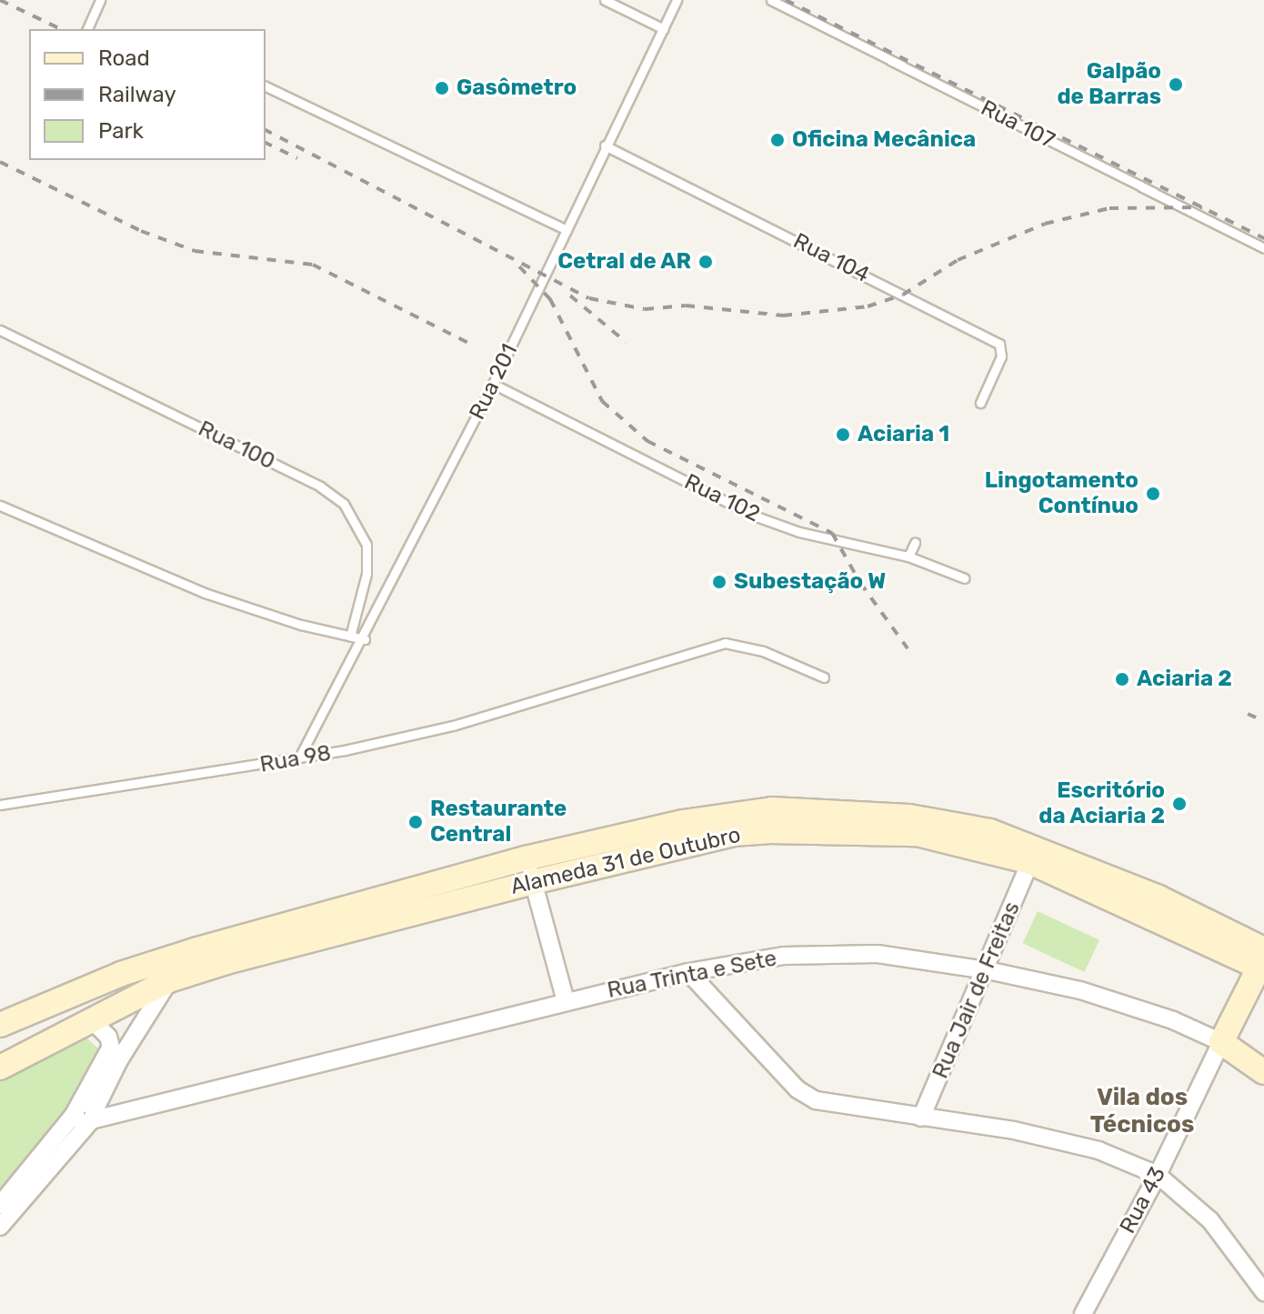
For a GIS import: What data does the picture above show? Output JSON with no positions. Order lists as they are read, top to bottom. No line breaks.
{"streets":{"main road":["Alameda 31 de Outubro","Rua Trinta e Sete","Rua 43"],"street":["Rua Jair de Freitas"],"lane":["Rua 107","Rua 104","Rua 201","Rua 100","Rua 102","Rua 98"]},"crossings":[["Rua 104","Rua 201"],["Rua 201","Rua 102"],["Rua 201","Rua 98"],["Alameda 31 de Outubro","Rua Jair de Freitas"],["Alameda 31 de Outubro","Rua 43"],["Rua Trinta e Sete","Rua Jair de Freitas"],["Rua Trinta e Sete","Rua 43"]],"districts":["Vila dos Técnicos"],"places":["Galpão de Barras","Gasômetro","Oficina Mecânica","Cetral de AR","Aciaria 1","Lingotamento Contínuo","Subestação W","Aciaria 2","Escritório da Aciaria 2","Restaurante Central"],"legend":["Road","Railway","Park"]}
